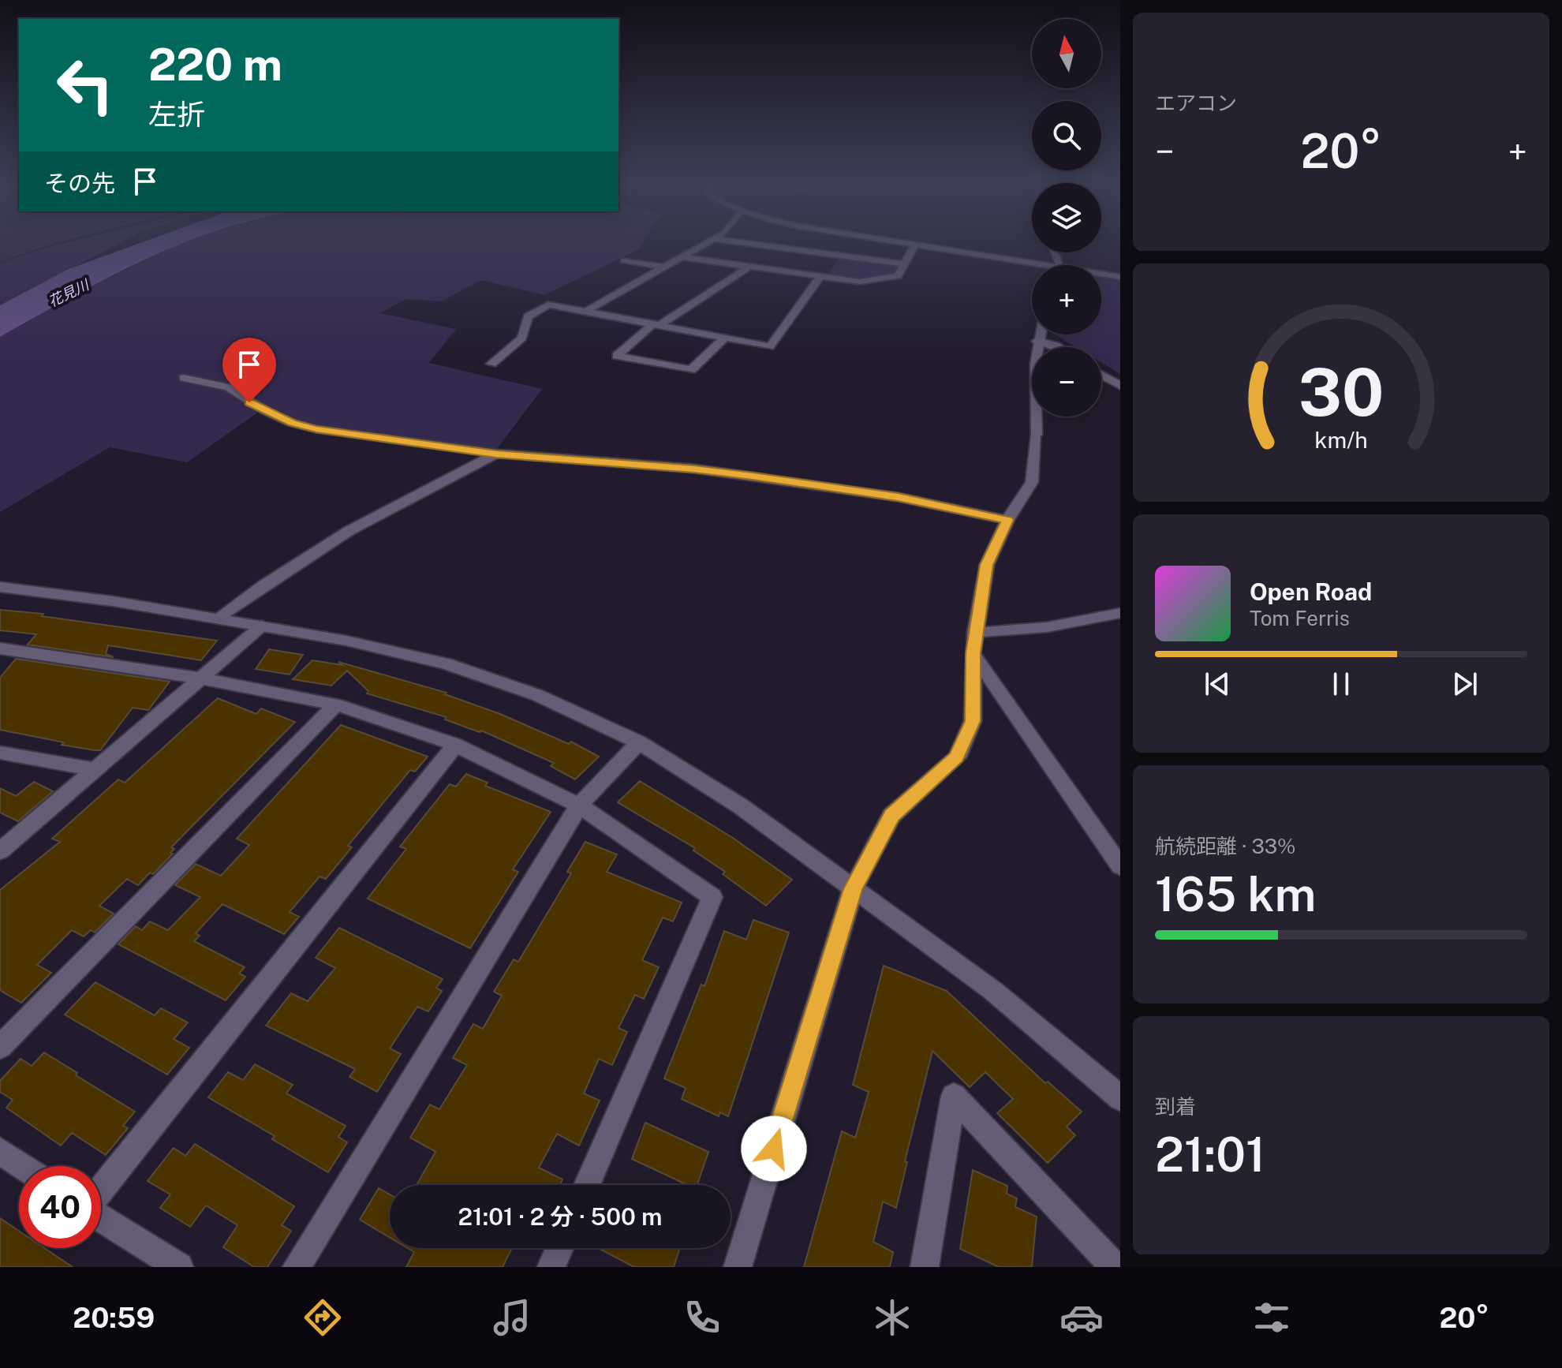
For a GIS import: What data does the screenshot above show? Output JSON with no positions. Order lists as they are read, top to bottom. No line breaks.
{"water":["花見川"],"north":"top","page":{"tile":["エアコン",["航続距離 · 33%","165 km"],["到着","21:01"]],"map_buttons":["+","−"],"turn":["220 m","左折"],"heat":["−","20°","+"],"then":"その先","song":["Open Road","Tom Ferris"],"limit":"40","trip":"21:01 · 2 分 · 500 m","tabs":["20:59","20°"],"gauge":["30","km/h"]}}
